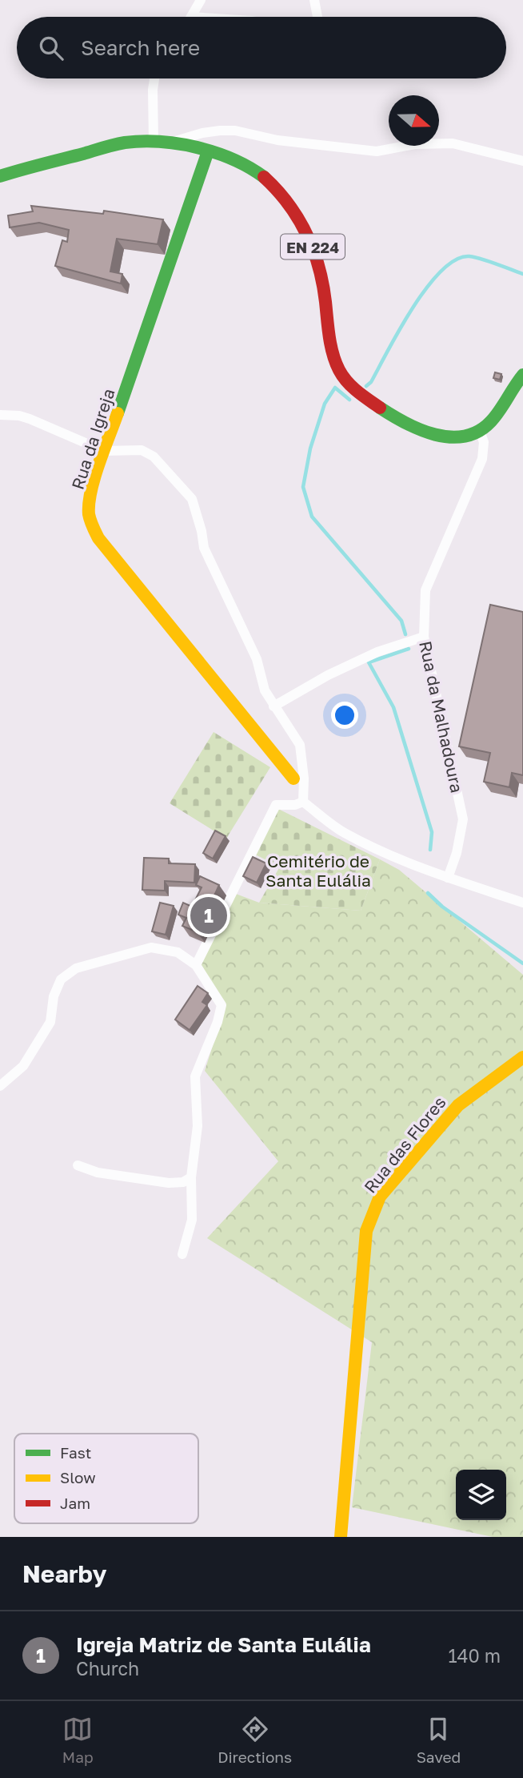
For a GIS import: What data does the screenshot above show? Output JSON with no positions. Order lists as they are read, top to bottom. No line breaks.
{"streets":{"street":["EN 224","Rua da Igreja","Rua da Malhadoura","Rua das Flores"]},"crossings":[["EN 224","Rua da Igreja"],["EN 224","Rua da Malhadoura"]],"parks":["Cemitério de Santa Eulália"],"legend":["Fast","Slow","Jam"],"north":"right","page":{"search":"Search here","pins":"1","heading":"Nearby","list":[{"mark":"1","name":"Igreja Matriz de Santa Eulália","note":"Church","value":"140 m"}],"nav":["Map","Directions","Saved"]}}
